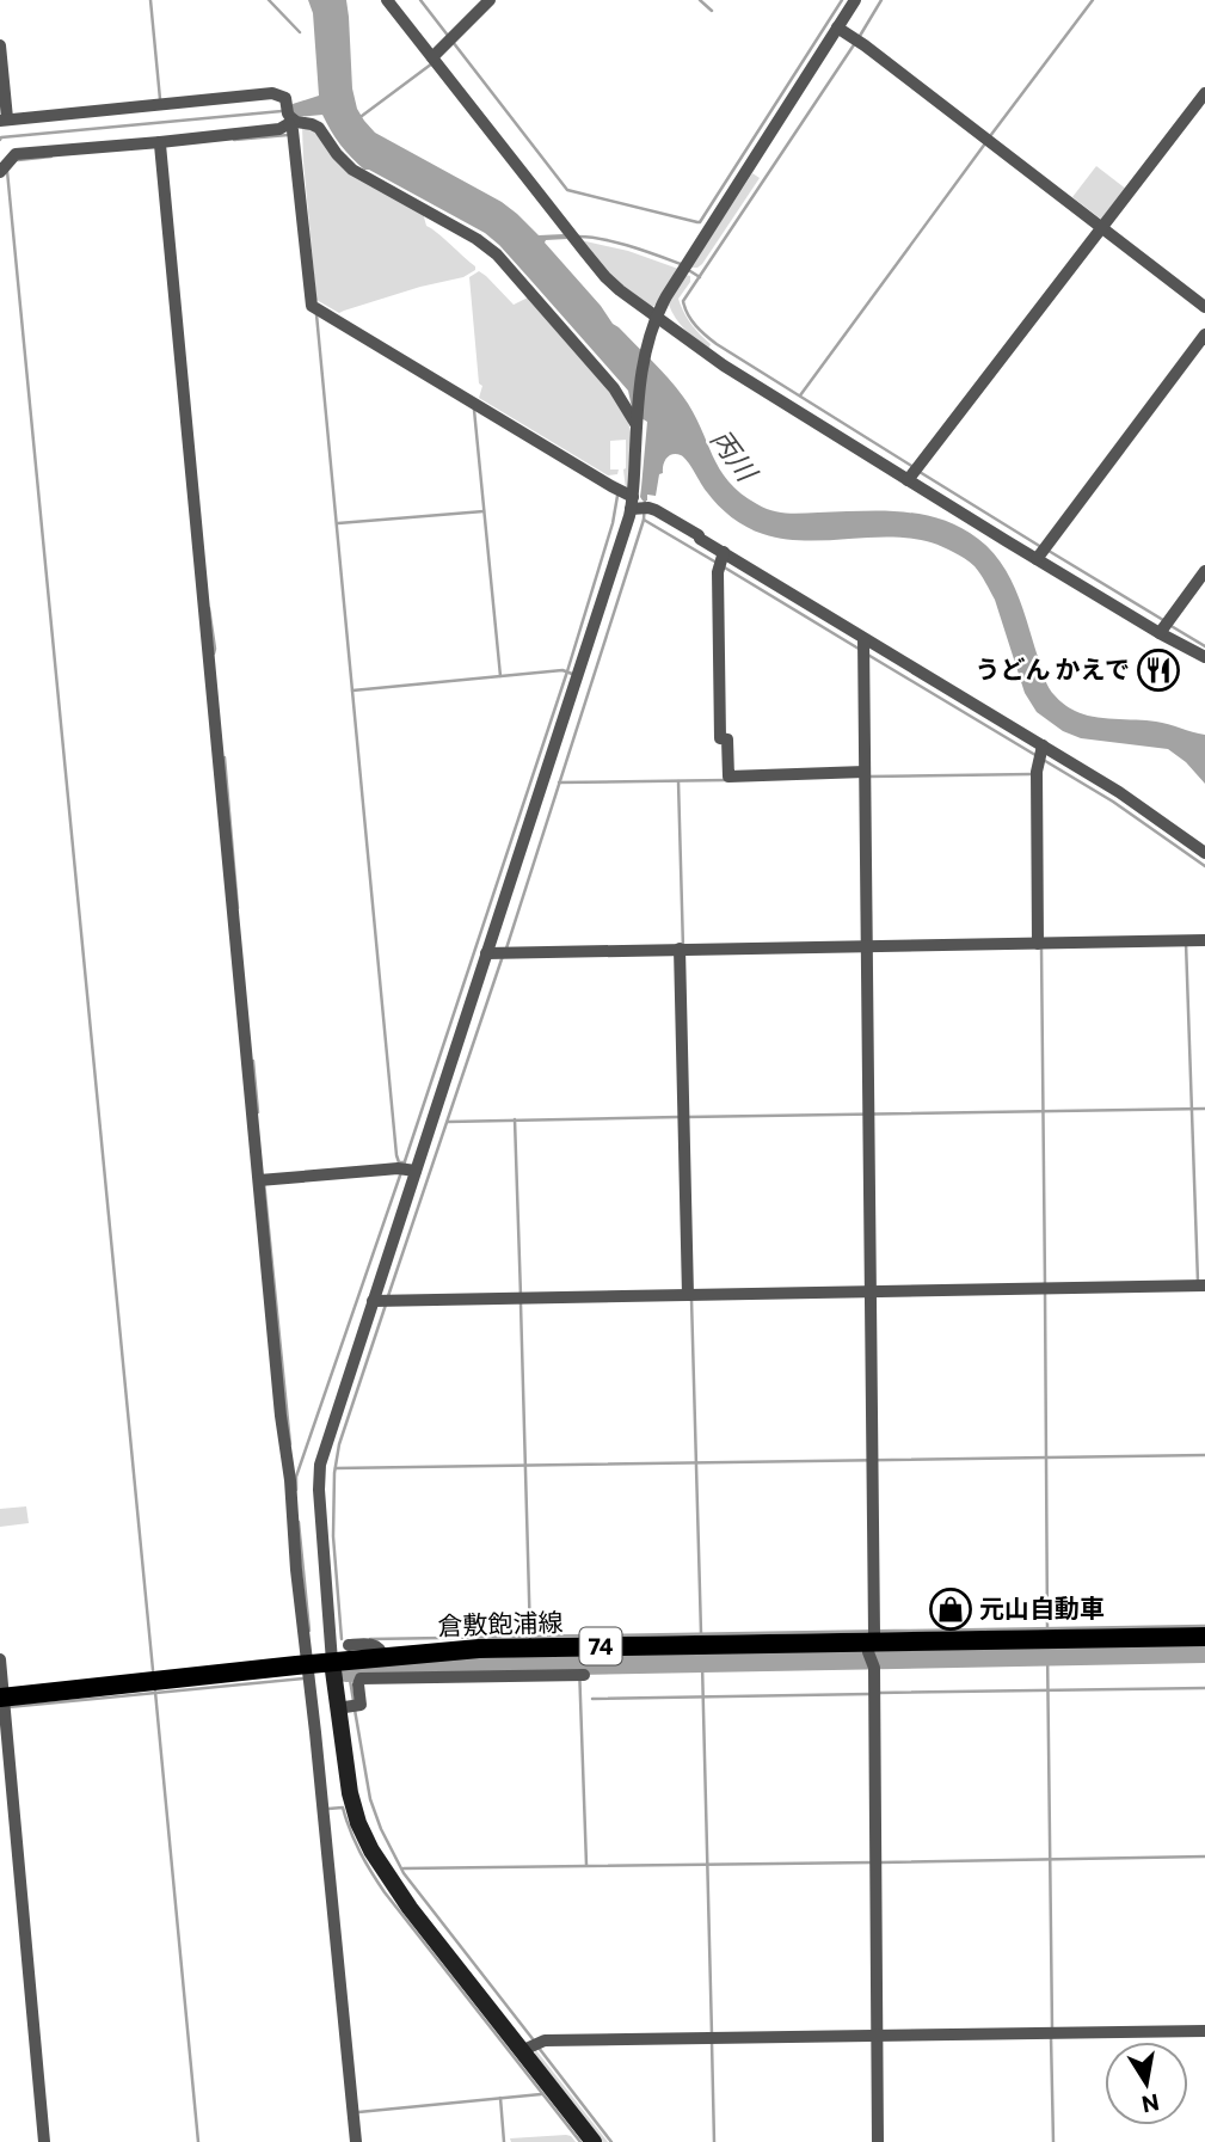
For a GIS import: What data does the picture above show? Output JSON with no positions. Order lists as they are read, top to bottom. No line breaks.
{"streets":{"main road":["倉敷飽浦線","74"]},"water":["丙川"],"places":{"restaurant":["うどん かえで"],"shop":["元山自動車"]},"north":"bottom"}
